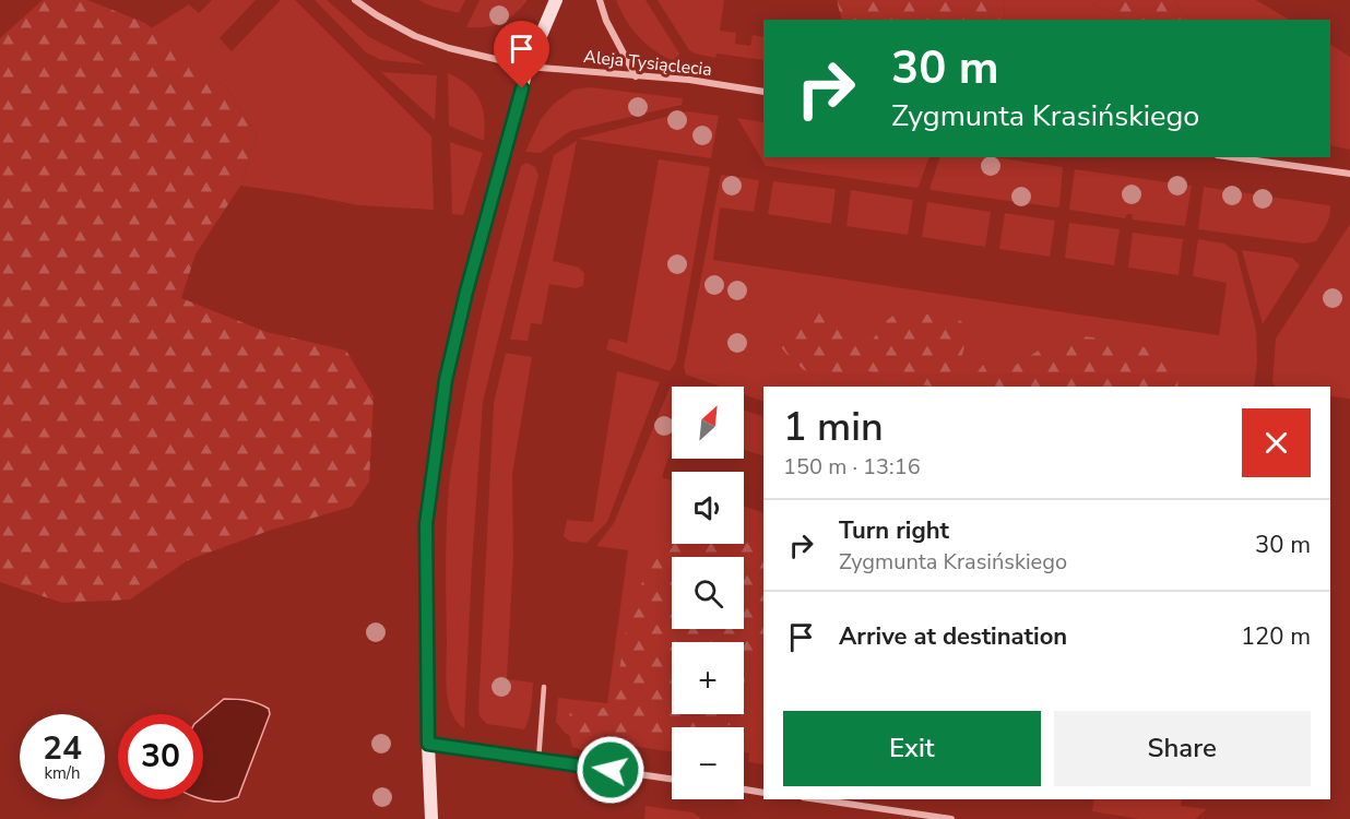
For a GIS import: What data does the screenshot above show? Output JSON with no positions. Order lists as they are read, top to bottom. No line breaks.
{"streets":{"street":["Aleja Tysiąclecia"]},"north":"top right","page":{"turn":["30 m","Zygmunta Krasińskiego"],"map_buttons":["+","−"],"heading":["1 min","150 m · 13:16"],"list":[{"name":"Turn right","note":"Zygmunta Krasińskiego","value":"30 m"},{"name":"Arrive at destination","value":"120 m"}],"buttons":["Exit","Share"],"speed":"24 km/h","limit":"30"}}
